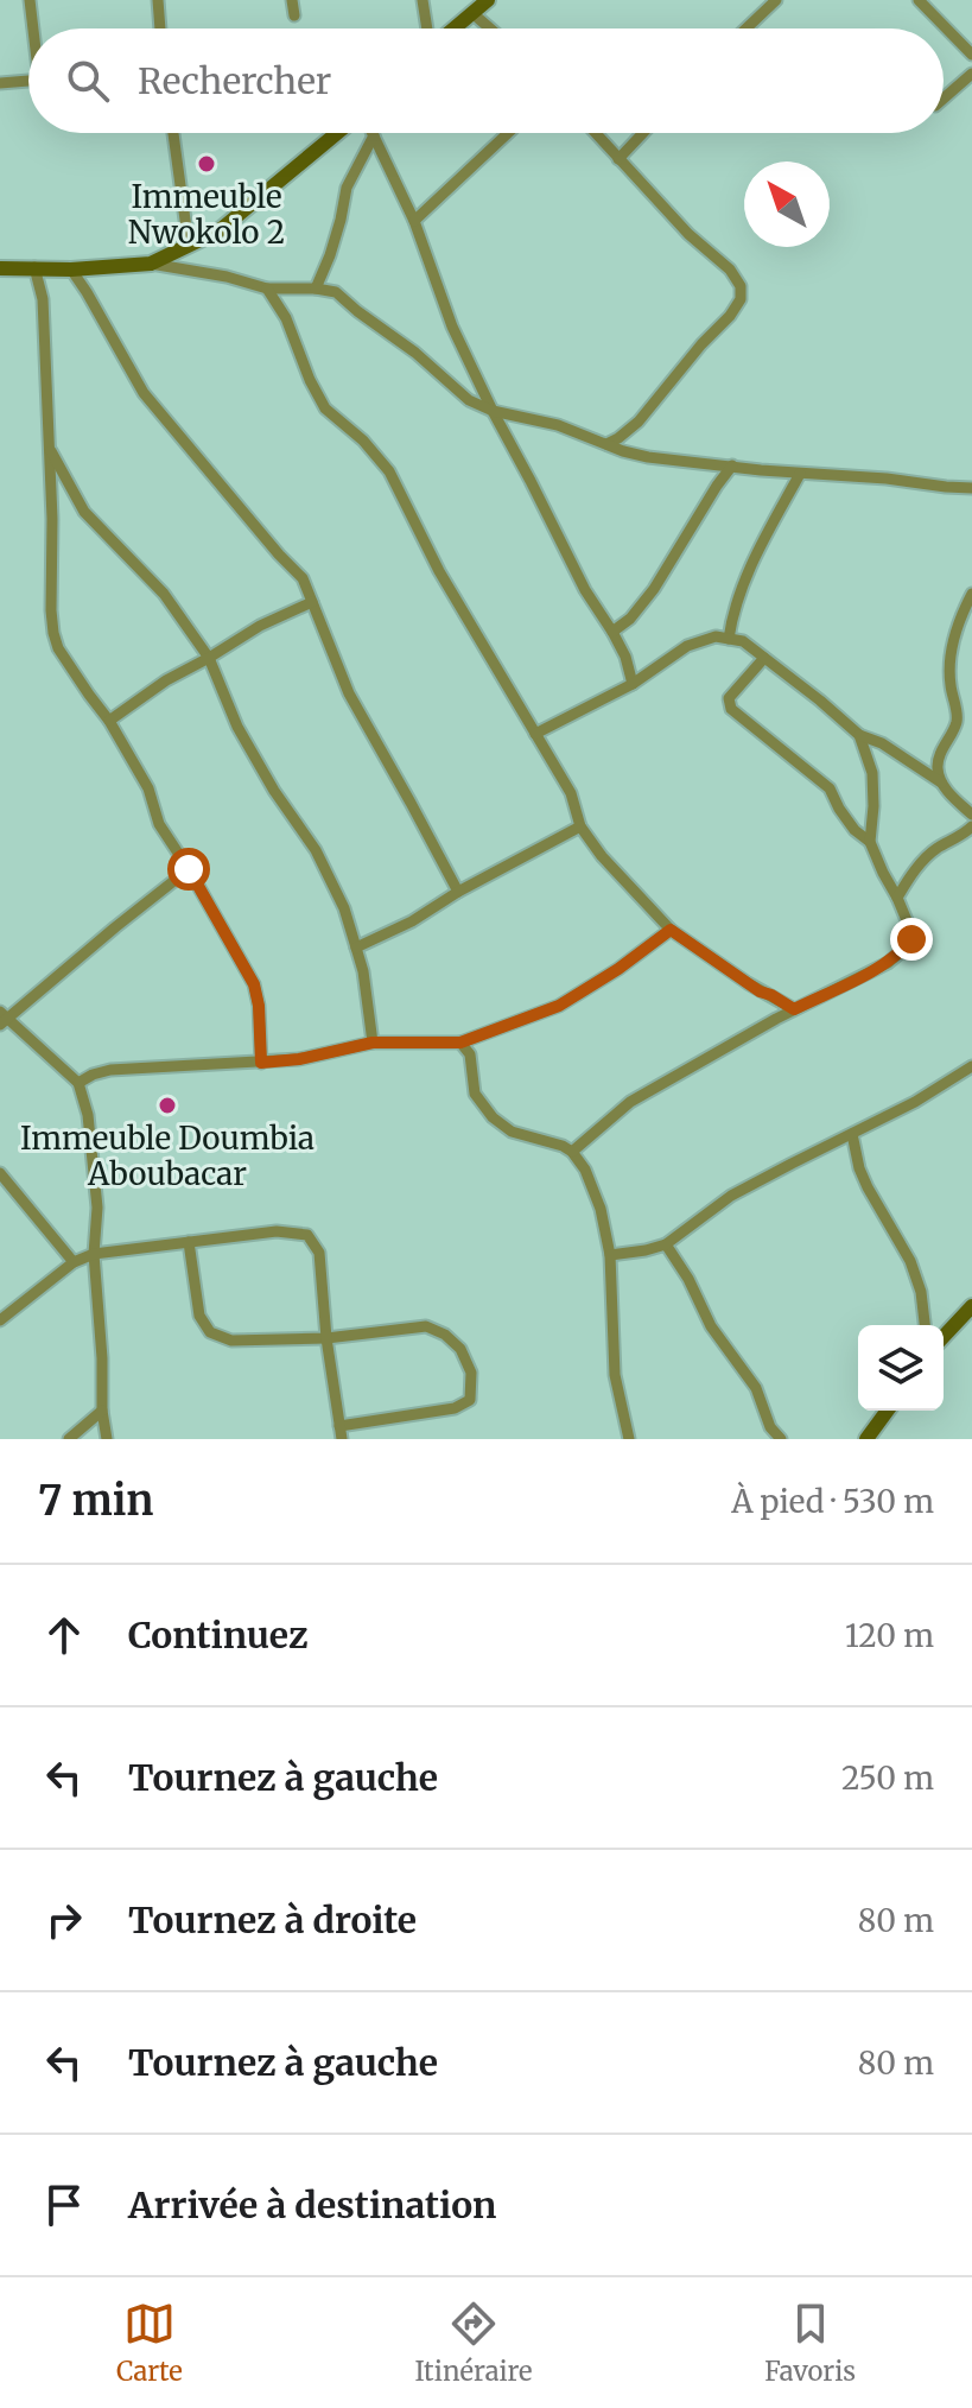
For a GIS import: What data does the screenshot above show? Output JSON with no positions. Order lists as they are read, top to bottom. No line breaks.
{"places":["Immeuble Nwokolo 2","Immeuble Doumbia Aboubacar"],"north":"top left","page":{"search":"Rechercher","heading":["7 min","À pied · 530 m"],"list":[["Continuez","120 m"],["Tournez à gauche","250 m"],["Tournez à droite","80 m"],["Tournez à gauche","80 m"],"Arrivée à destination"],"nav":["Carte","Itinéraire","Favoris"]}}
